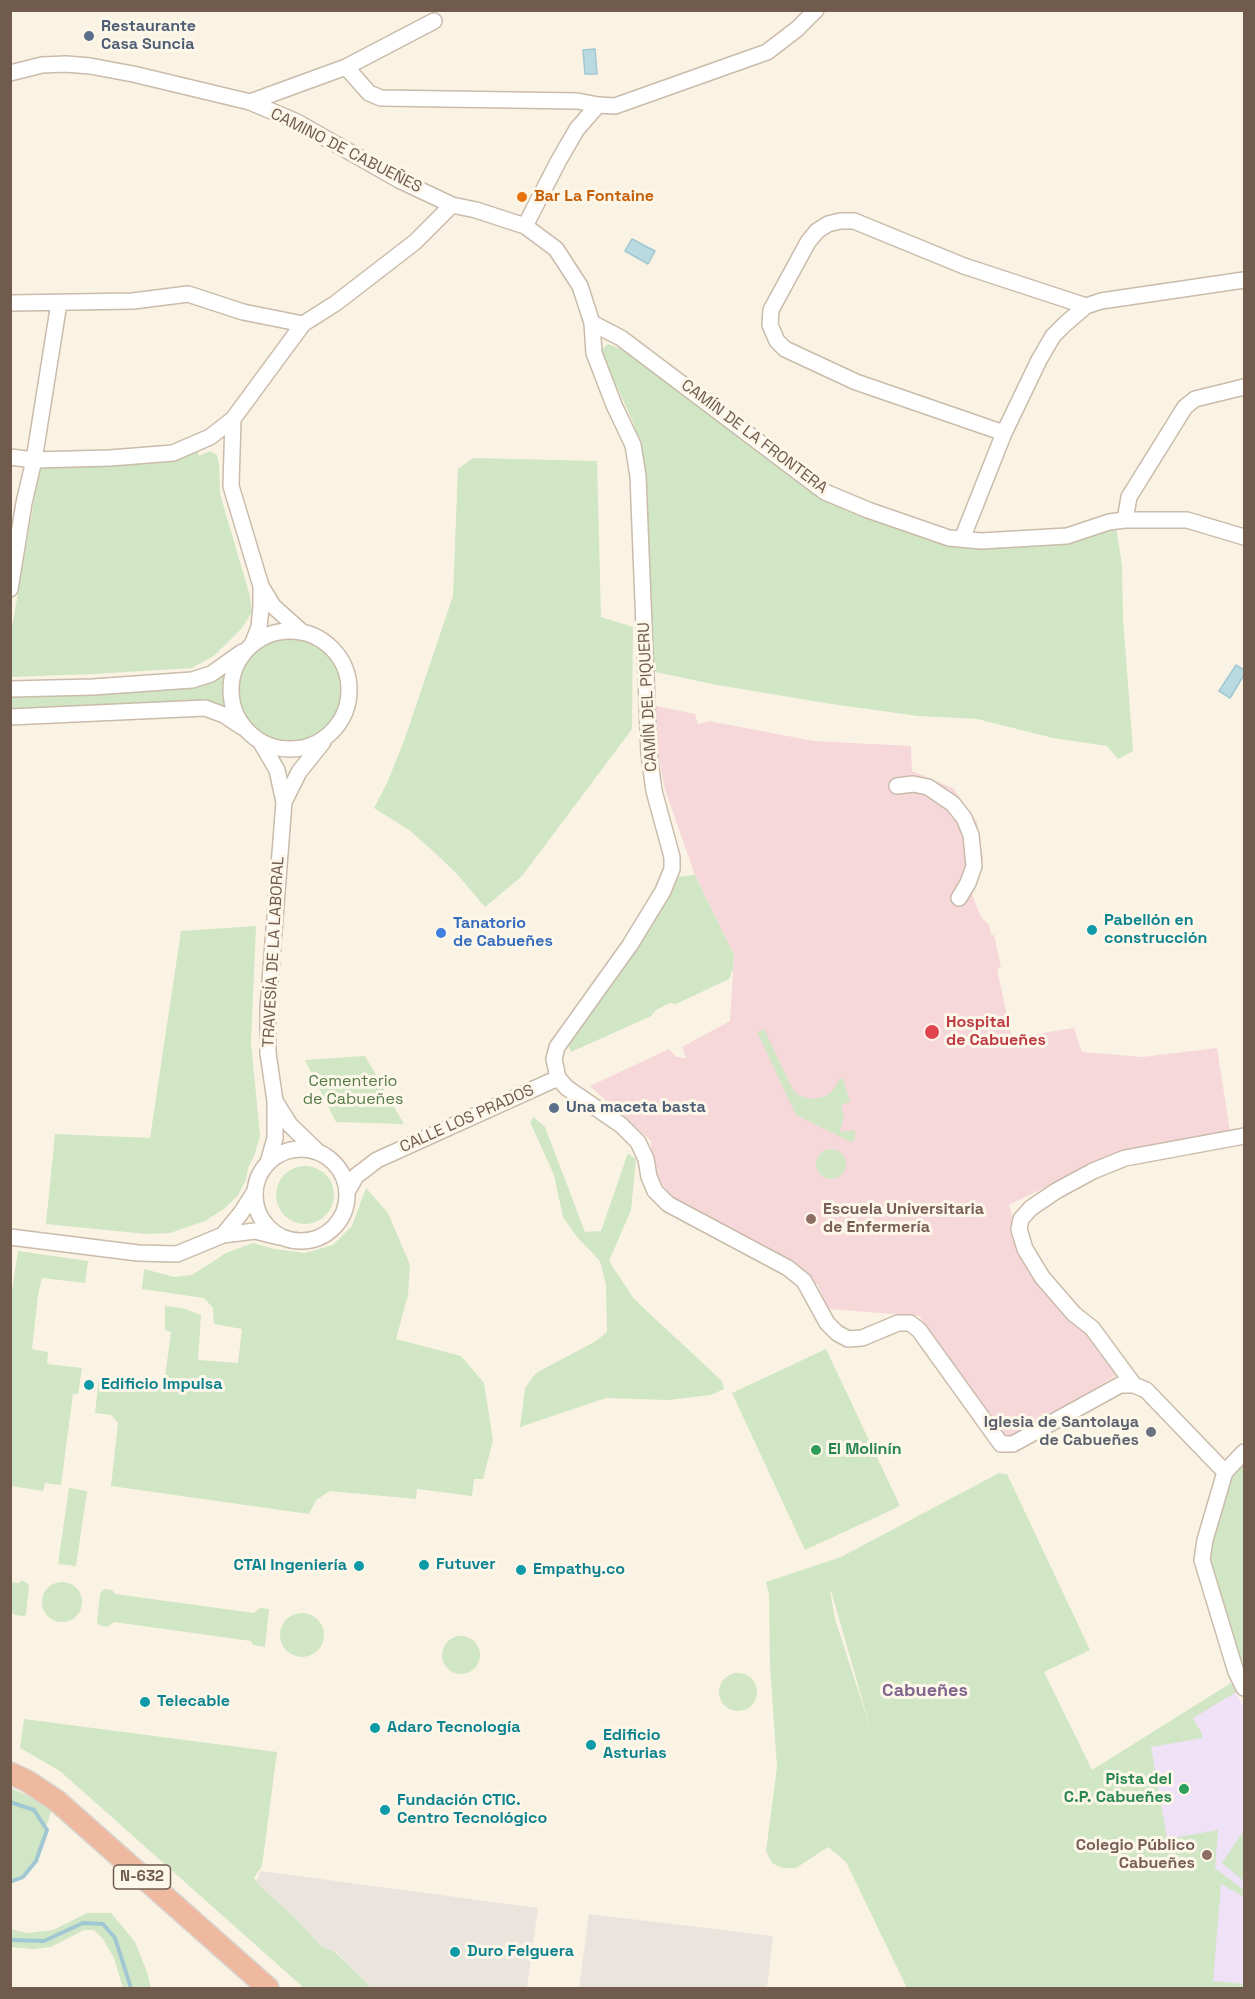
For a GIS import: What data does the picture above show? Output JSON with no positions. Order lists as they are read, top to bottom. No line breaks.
{"streets":{"highway":["N-632"],"street":["CAMINO DE CABUEÑES","CAMÍN DE LA FRONTERA","CAMÍN DEL PIQUERU","TRAVESÍA DE LA LABORAL","CALLE LOS PRADOS"]},"crossings":[["CAMINO DE CABUEÑES","CAMÍN DE LA FRONTERA"],["CAMINO DE CABUEÑES","CAMÍN DEL PIQUERU"],["CAMÍN DE LA FRONTERA","CAMÍN DEL PIQUERU"],["CAMÍN DEL PIQUERU","CALLE LOS PRADOS"],["TRAVESÍA DE LA LABORAL","CALLE LOS PRADOS"]],"districts":["Cabueñes"],"parks":["Cementerio de Cabueñes"],"places":["Restaurante Casa Suncia","Bar La Fontaine","Pabellón en construcción","Tanatorio de Cabueñes","Hospital de Cabueñes","Una maceta basta","Escuela Universitaria de Enfermería","Edificio Impulsa","Iglesia de Santolaya de Cabueñes","El Molinín","Futuver","CTAI Ingeniería","Empathy.co","Telecable","Adaro Tecnología","Edificio Asturias","Pista del C.P. Cabueñes","Fundación CTIC. Centro Tecnológico","Colegio Público Cabueñes","Duro Felguera"]}
